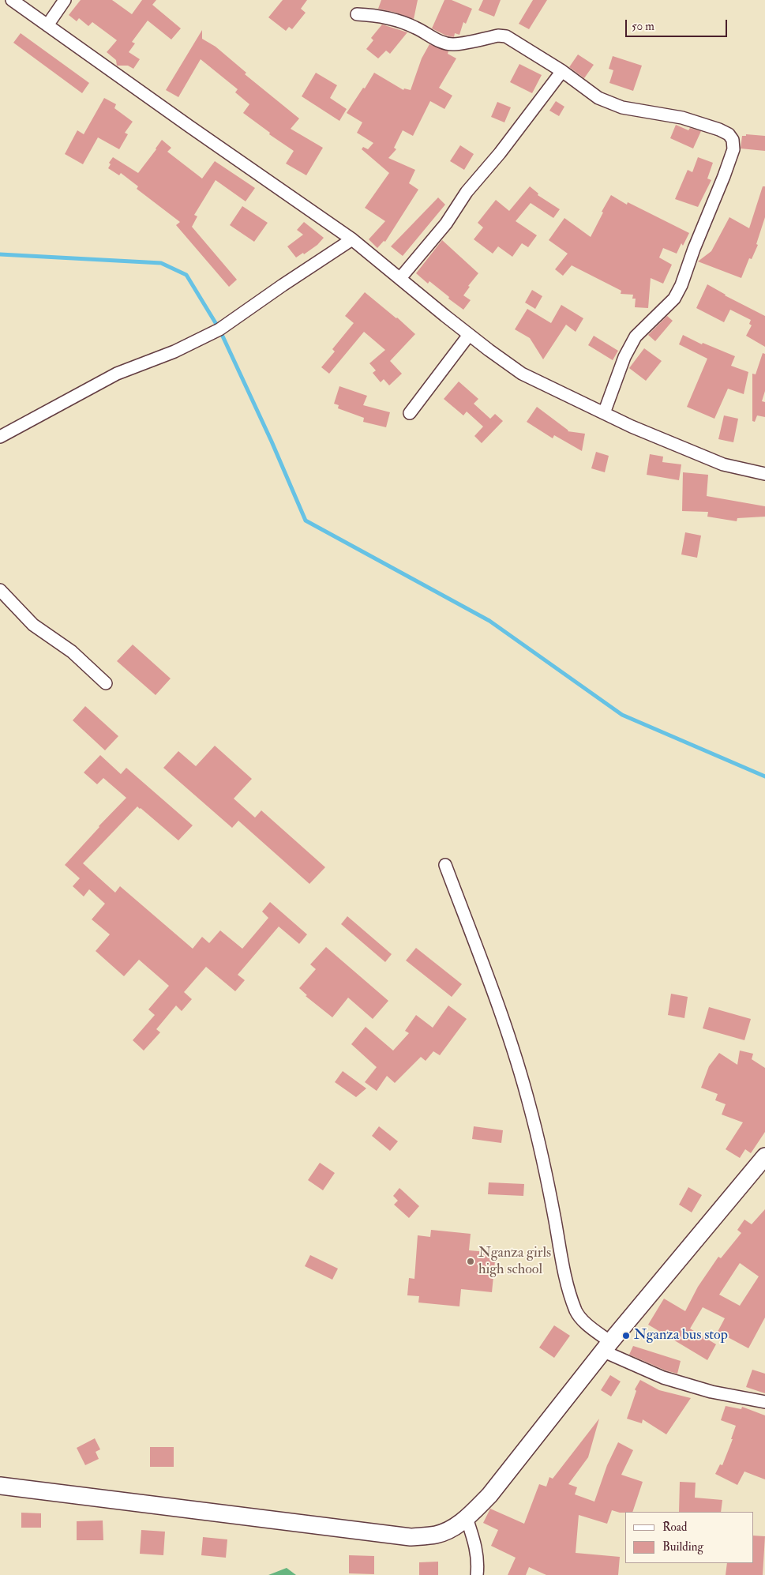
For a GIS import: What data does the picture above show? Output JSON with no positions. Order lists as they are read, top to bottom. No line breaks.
{"places":["Nganza girls high school","Nganza bus stop"],"legend":["Road","Building"],"scale_bar":"50 m"}
